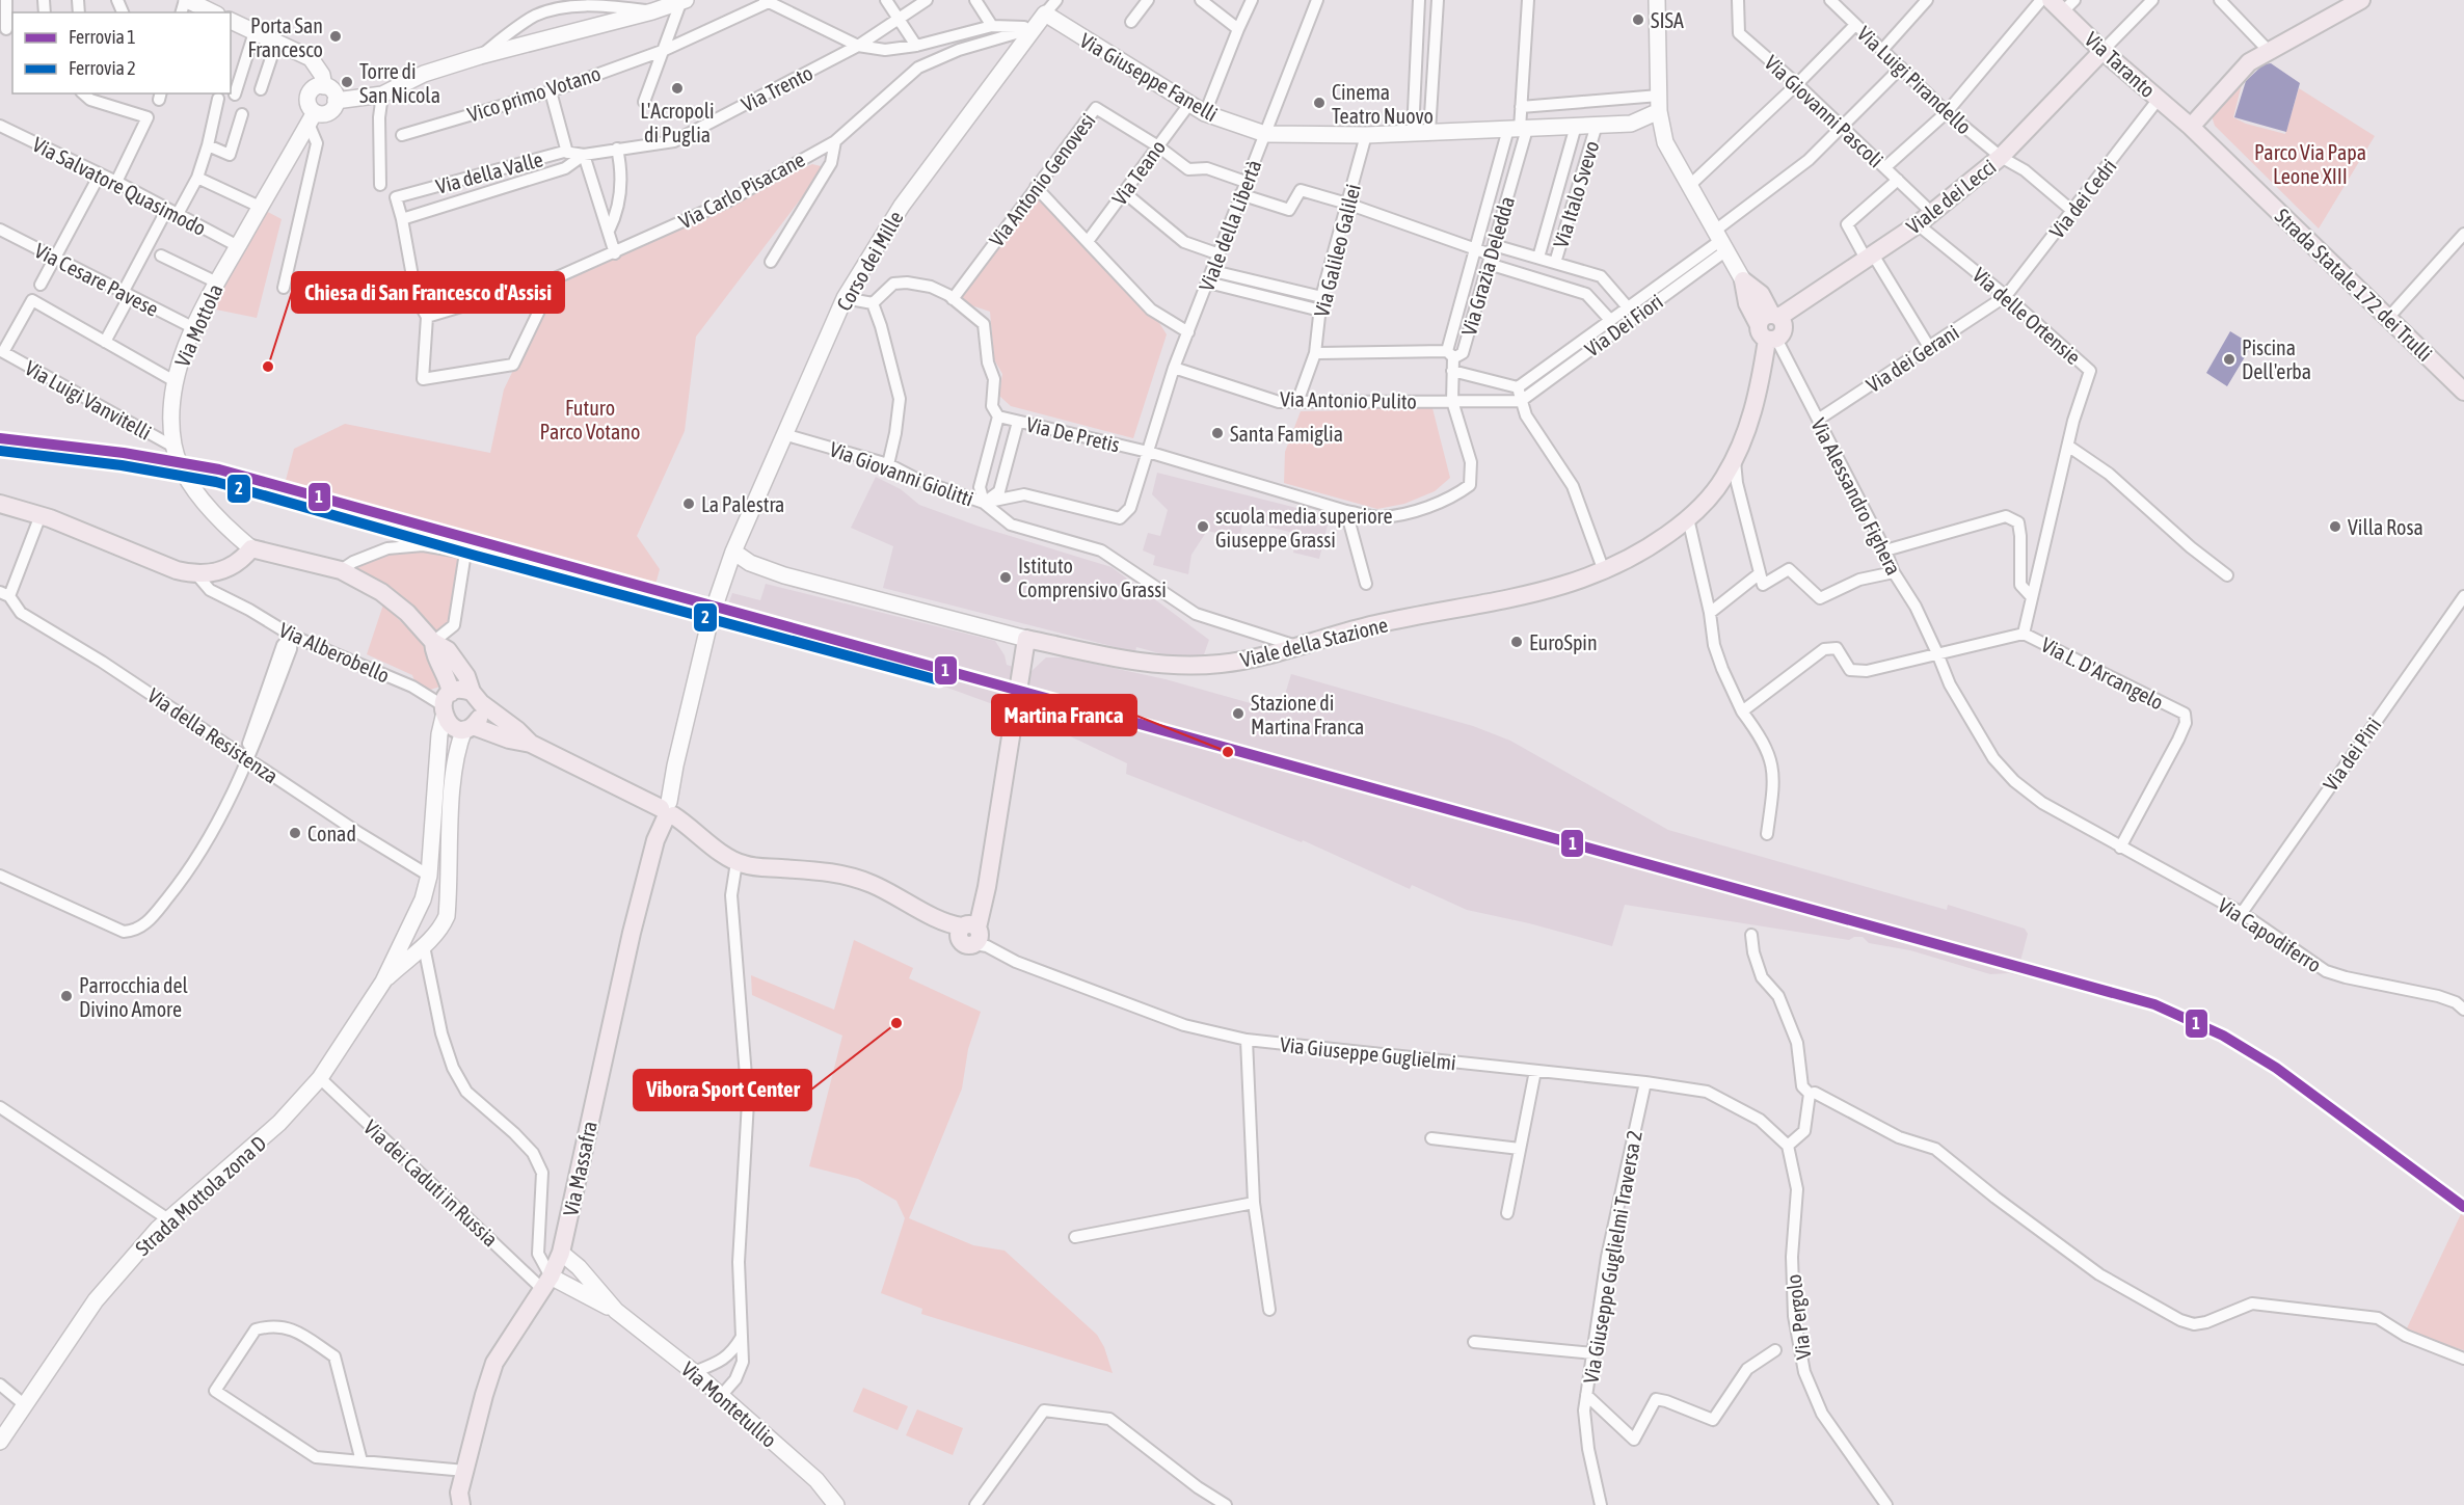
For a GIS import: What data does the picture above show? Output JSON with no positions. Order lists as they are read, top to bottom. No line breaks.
{"streets":{"main road":["Via Taranto","Viale dei Lecci","Strada Statale 172 dei Trulli","Via Mottola","Viale della Stazione","Via Alberobello","Via Massafra"],"street":["Via Giuseppe Fanelli","Via Luigi Pirandello","Via Trento","Vico primo Votano","Via Giovanni Pascoli","Via della Valle","Via Teano","Via Antonio Genovesi","Via Salvatore Quasimodo","Via Carlo Pisacane","Via Italo Svevo","Via dei Cedri","Viale della Libertà","Via Galileo Galilei","Corso dei Mille","Via Grazia Deledda","Via Cesare Pavese","Via delle Ortensie","Via Dei Fiori","Via dei Gerani","Via Luigi Vanvitelli","Via Antonio Pulito","Via De Pretis","Via Giovanni Giolitti","Via Alessandro Fighera","Via L. D'Arcangelo","Via della Resistenza","Via dei Pini","Via Capodiferro","Via Giuseppe Guglielmi","Via dei Caduti in Russia","Strada Mottola zona D","Via Giuseppe Guglielmi Traversa 2","Via Pergolo","Via Montetullio"]},"crossings":[["Via Taranto","Viale dei Lecci"],["Via Taranto","Via dei Cedri"],["Via Taranto","Strada Statale 172 dei Trulli"],["Via Giuseppe Fanelli","Via Teano"],["Via Giuseppe Fanelli","Via Italo Svevo"],["Via Giuseppe Fanelli","Viale della Libertà"],["Via Giuseppe Fanelli","Via Galileo Galilei"],["Via Giuseppe Fanelli","Corso dei Mille"],["Via Giuseppe Fanelli","Via Grazia Deledda"],["Via Luigi Pirandello","Viale dei Lecci"],["Via Trento","Via della Valle"],["Via Giovanni Pascoli","Viale dei Lecci"],["Via Teano","Via Antonio Genovesi"],["Via Antonio Genovesi","Viale della Libertà"],["Via Salvatore Quasimodo","Via Mottola"],["Via Carlo Pisacane","Corso dei Mille"],["Viale dei Lecci","Via delle Ortensie"],["Viale dei Lecci","Via Alessandro Fighera"],["Viale dei Lecci","Viale della Stazione"],["Via dei Cedri","Via delle Ortensie"],["Via dei Cedri","Via dei Gerani"],["Viale della Libertà","Via Antonio Pulito"],["Viale della Libertà","Via De Pretis"],["Viale della Libertà","Via Giovanni Giolitti"],["Via Galileo Galilei","Via Antonio Pulito"],["Corso dei Mille","Via Giovanni Giolitti"],["Corso dei Mille","Viale della Stazione"],["Corso dei Mille","Via Massafra"],["Via Grazia Deledda","Via Antonio Pulito"],["Via Grazia Deledda","Via De Pretis"],["Via Cesare Pavese","Via Mottola"],["Via delle Ortensie","Via dei Gerani"],["Via delle Ortensie","Via L. D'Arcangelo"],["Via Mottola","Via Luigi Vanvitelli"],["Via dei Gerani","Via Alessandro Fighera"],["Via De Pretis","Via Giovanni Giolitti"],["Via Giovanni Giolitti","Viale della Stazione"],["Via Alessandro Fighera","Viale della Stazione"],["Via Alessandro Fighera","Via L. D'Arcangelo"],["Via Alessandro Fighera","Via Capodiferro"],["Viale della Stazione","Via Massafra"],["Via Alberobello","Strada Mottola zona D"],["Via L. D'Arcangelo","Via Capodiferro"],["Via della Resistenza","Strada Mottola zona D"],["Via dei Pini","Via Capodiferro"],["Via Giuseppe Guglielmi","Via Giuseppe Guglielmi Traversa 2"],["Via Giuseppe Guglielmi","Via Pergolo"],["Via Massafra","Via dei Caduti in Russia"],["Via Massafra","Via Montetullio"],["Via dei Caduti in Russia","Strada Mottola zona D"],["Via dei Caduti in Russia","Via Montetullio"]],"parks":["Parco Via Papa Leone XIII","Futuro Parco Votano"],"places":["SISA","Porta San Francesco","Torre di San Nicola","L'Acropoli di Puglia","Cinema Teatro Nuovo","Piscina Dell'erba","Chiesa di San Francesco d'Assisi","Santa Famiglia","La Palestra","scuola media superiore Giuseppe Grassi","Villa Rosa","Istituto Comprensivo Grassi","EuroSpin","Stazione di Martina Franca","Martina Franca","Conad","Parrocchia del Divino Amore","Vibora Sport Center"],"lines":["rail line 1","rail line 2"],"legend":["Ferrovia 1","Ferrovia 2"]}
